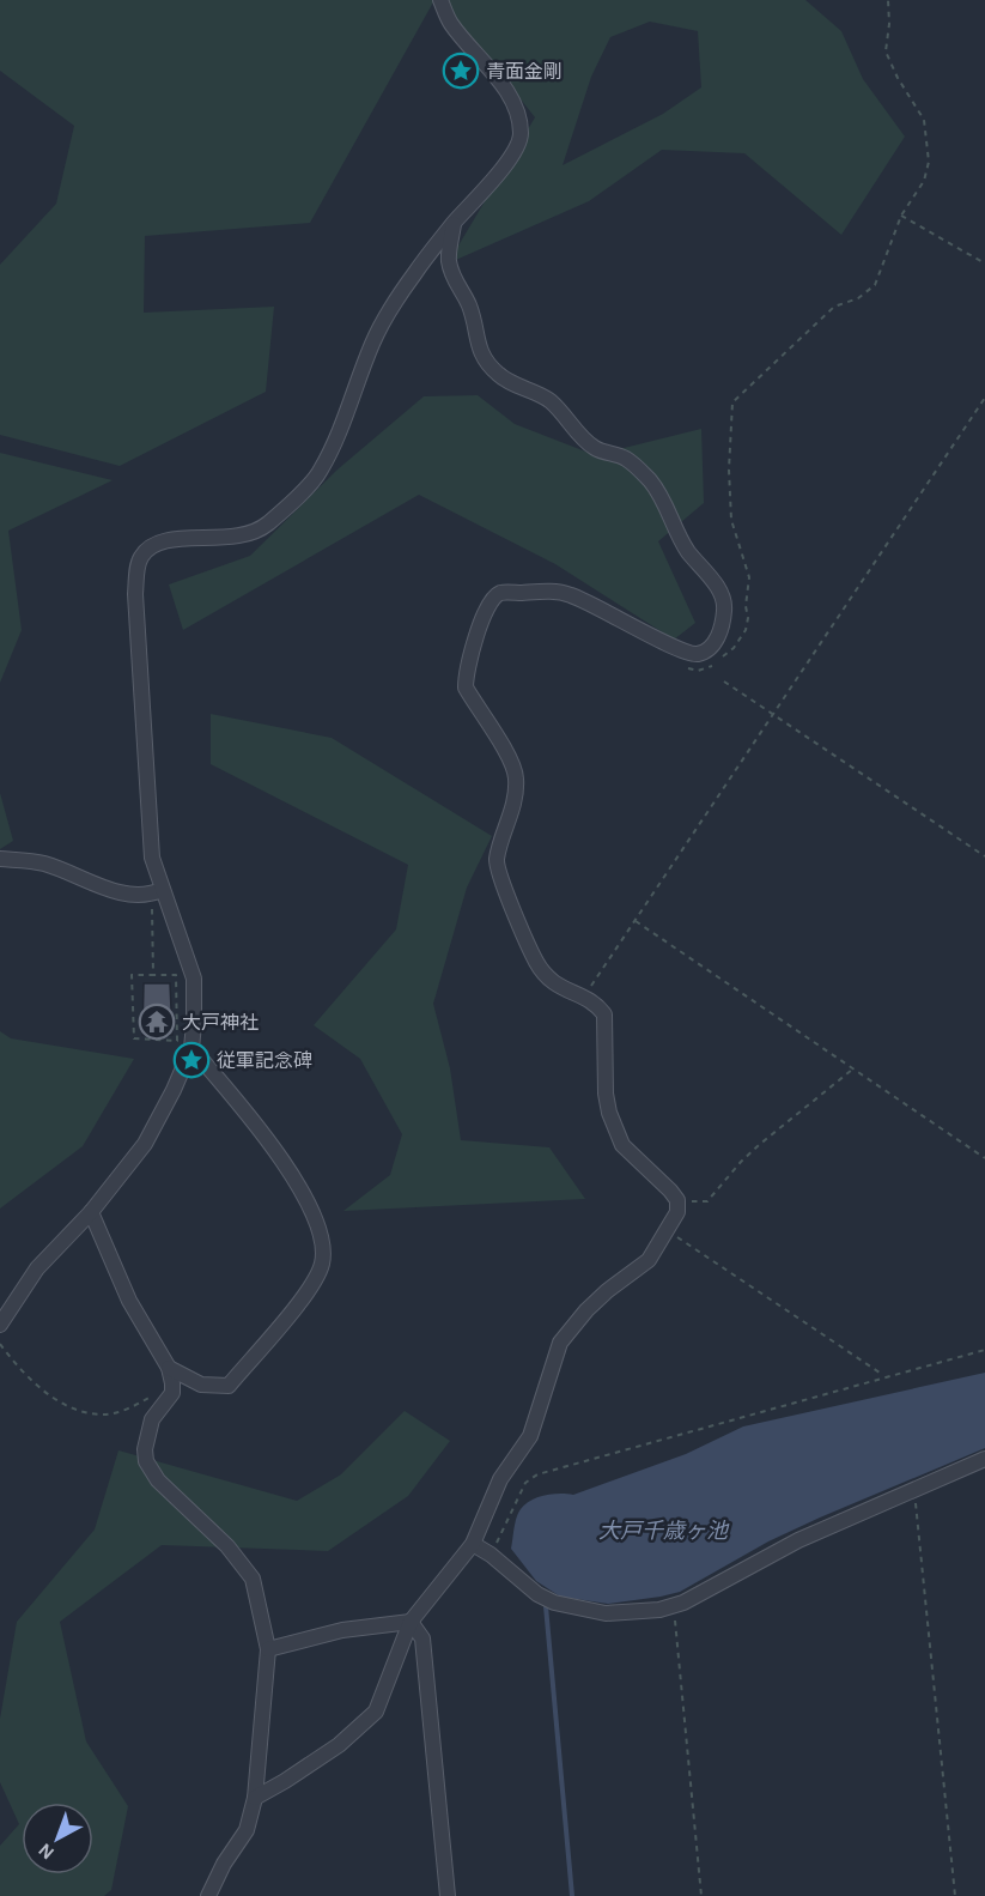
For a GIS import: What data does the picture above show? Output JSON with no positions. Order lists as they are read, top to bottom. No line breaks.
{"water":["大戸千歳ヶ池"],"places":{"place":["青面金剛","従軍記念碑"],"temple":["大戸神社"]},"north":"bottom left"}
